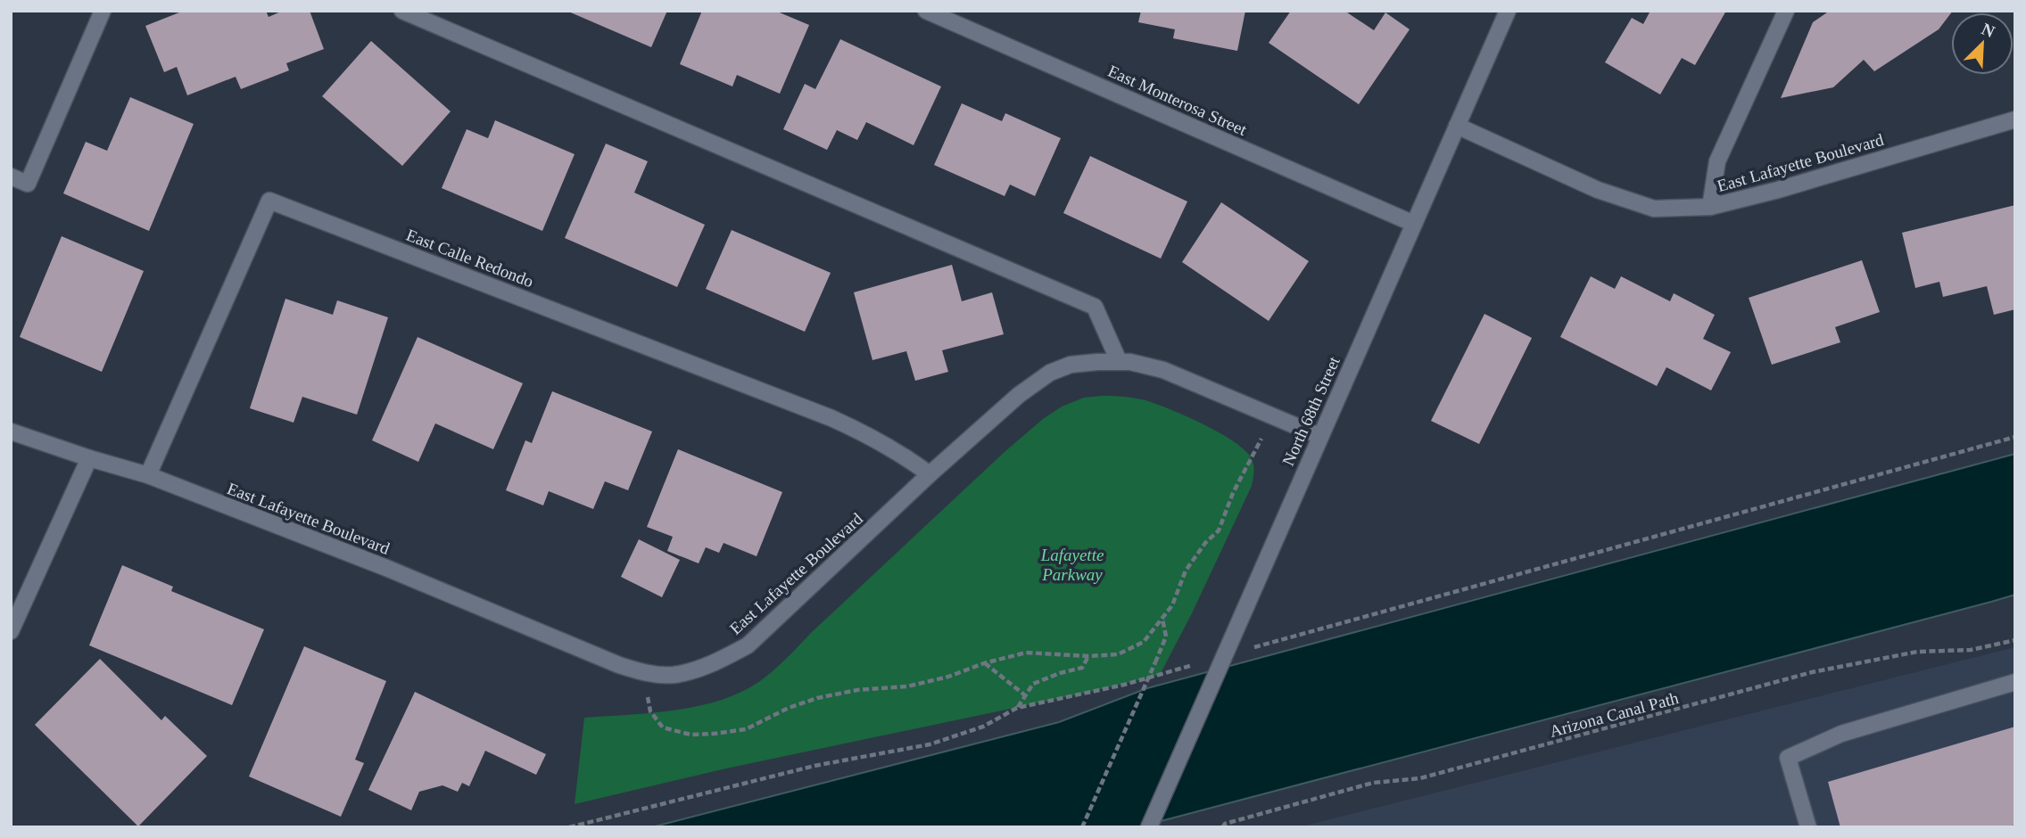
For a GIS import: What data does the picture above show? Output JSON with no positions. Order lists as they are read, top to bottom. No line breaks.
{"streets":{"street":["East Monterosa Street","East Lafayette Boulevard","East Calle Redondo","North 68th Street"],"path":["Arizona Canal Path"]},"crossings":[["East Monterosa Street","North 68th Street"],["East Lafayette Boulevard","East Calle Redondo"],["East Lafayette Boulevard","North 68th Street"]],"parks":["Lafayette Parkway"],"north":"top right"}
